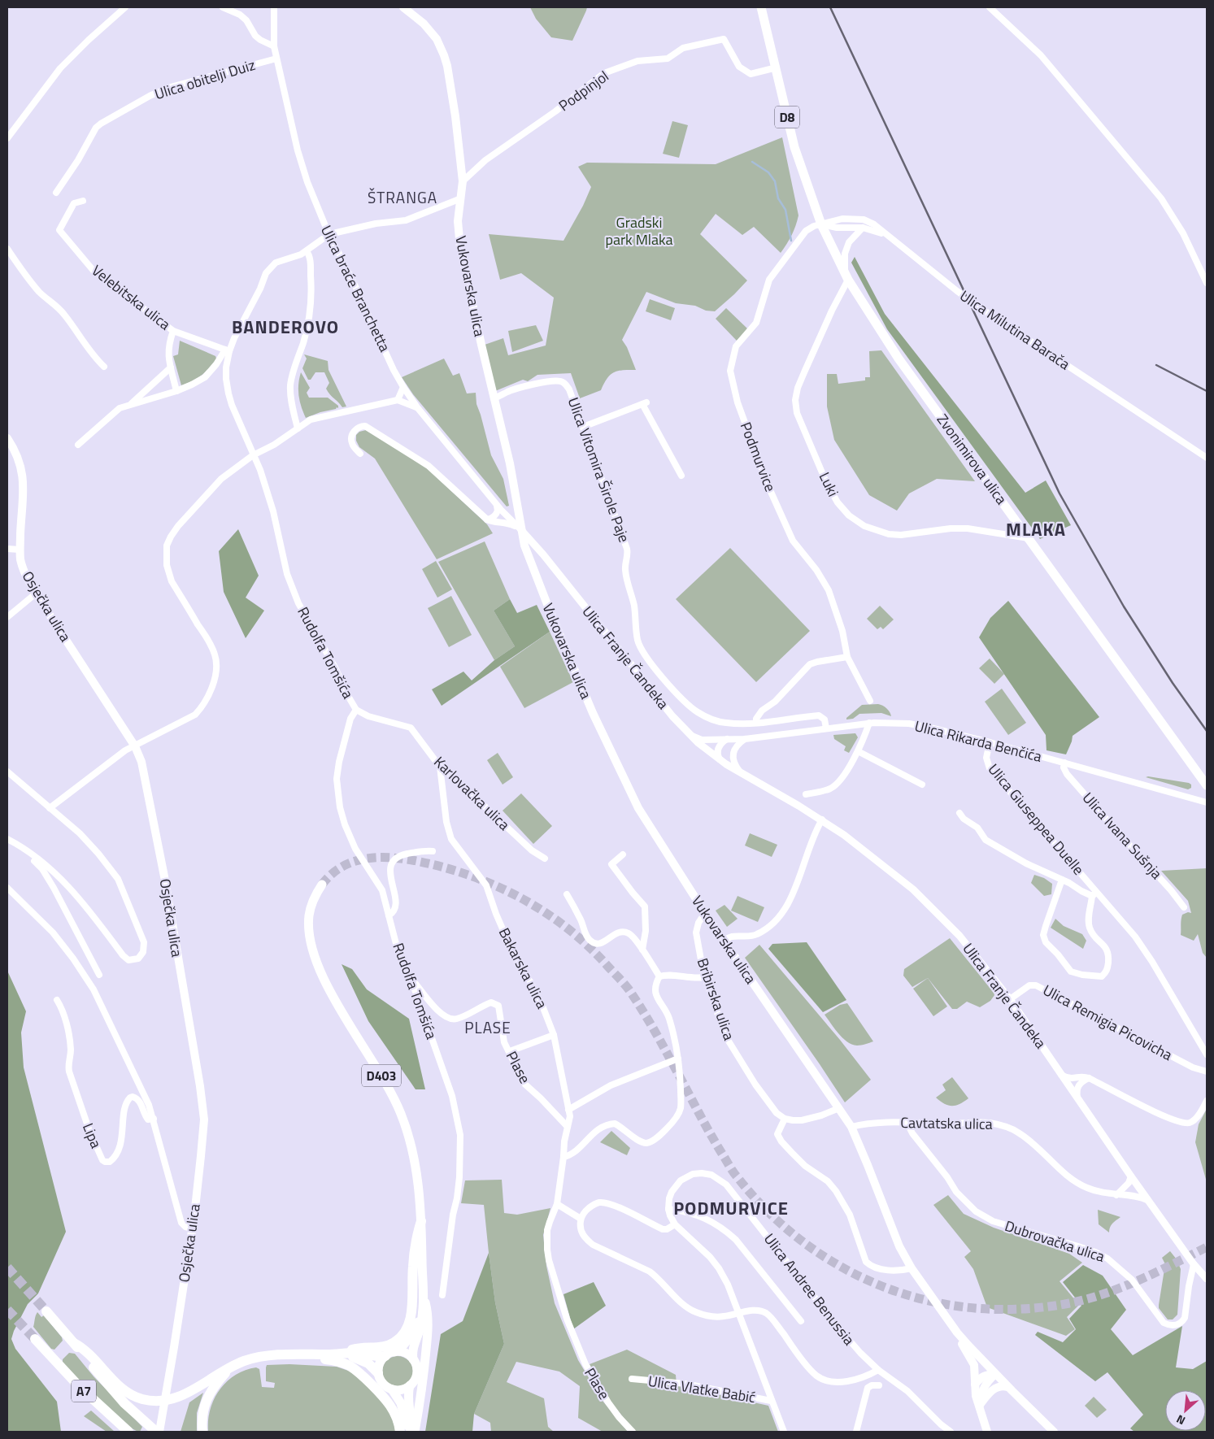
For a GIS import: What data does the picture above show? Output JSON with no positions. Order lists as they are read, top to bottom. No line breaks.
{"streets":{"highway":["A7"],"main road":["D8","Vukovarska ulica","Zvonimirova ulica","Osječka ulica","D403"],"street":["Ulica obitelji Duiz","Podpinjol","Ulica braće Branchetta","Velebitska ulica","Ulica Milutina Barača","Podmurvice","Ulica Vitomira Širole Paje","Luki","Rudolfa Tomšića","Ulica Franje Čandeka","Ulica Rikarda Benčića","Karlovačka ulica","Ulica Giuseppea Duelle","Ulica Ivana Sušnja","Bakarska ulica","Bribirska ulica","Ulica Remigia Picovicha","Plase","Cavtatska ulica","Lipa","Dubrovačka ulica","Ulica Andree Benussia","Ulica Vlatke Babić"]},"crossings":[["Ulica obitelji Duiz","Ulica braće Branchetta"],["Podpinjol","D8"],["Podpinjol","Vukovarska ulica"],["D8","Ulica Milutina Barača"],["D8","Podmurvice"],["D8","Zvonimirova ulica"],["Vukovarska ulica","Ulica braće Branchetta"],["Vukovarska ulica","Ulica Vitomira Širole Paje"],["Vukovarska ulica","Ulica Franje Čandeka"],["Vukovarska ulica","Bribirska ulica"],["Vukovarska ulica","Cavtatska ulica"],["Ulica braće Branchetta","Rudolfa Tomšića"],["Ulica braće Branchetta","Ulica Franje Čandeka"],["Velebitska ulica","Rudolfa Tomšića"],["Ulica Milutina Barača","Podmurvice"],["Ulica Milutina Barača","Zvonimirova ulica"],["Podmurvice","Zvonimirova ulica"],["Zvonimirova ulica","Luki"],["Ulica Vitomira Širole Paje","Ulica Rikarda Benčića"],["Osječka ulica","Lipa"],["Rudolfa Tomšića","Karlovačka ulica"],["Rudolfa Tomšića","Plase"],["Ulica Franje Čandeka","Ulica Rikarda Benčića"],["Ulica Franje Čandeka","Ulica Remigia Picovicha"],["Ulica Franje Čandeka","Cavtatska ulica"],["Ulica Franje Čandeka","Dubrovačka ulica"],["Ulica Rikarda Benčića","Ulica Giuseppea Duelle"],["Ulica Rikarda Benčića","Ulica Ivana Sušnja"],["Karlovačka ulica","Bakarska ulica"],["Bakarska ulica","Plase"],["Cavtatska ulica","Dubrovačka ulica"],["Ulica Andree Benussia","Ulica Vlatke Babić"]],"districts":["ŠTRANGA","BANDEROVO","MLAKA","PLASE","PODMURVICE"],"parks":["Gradski park Mlaka"],"north":"bottom left"}
